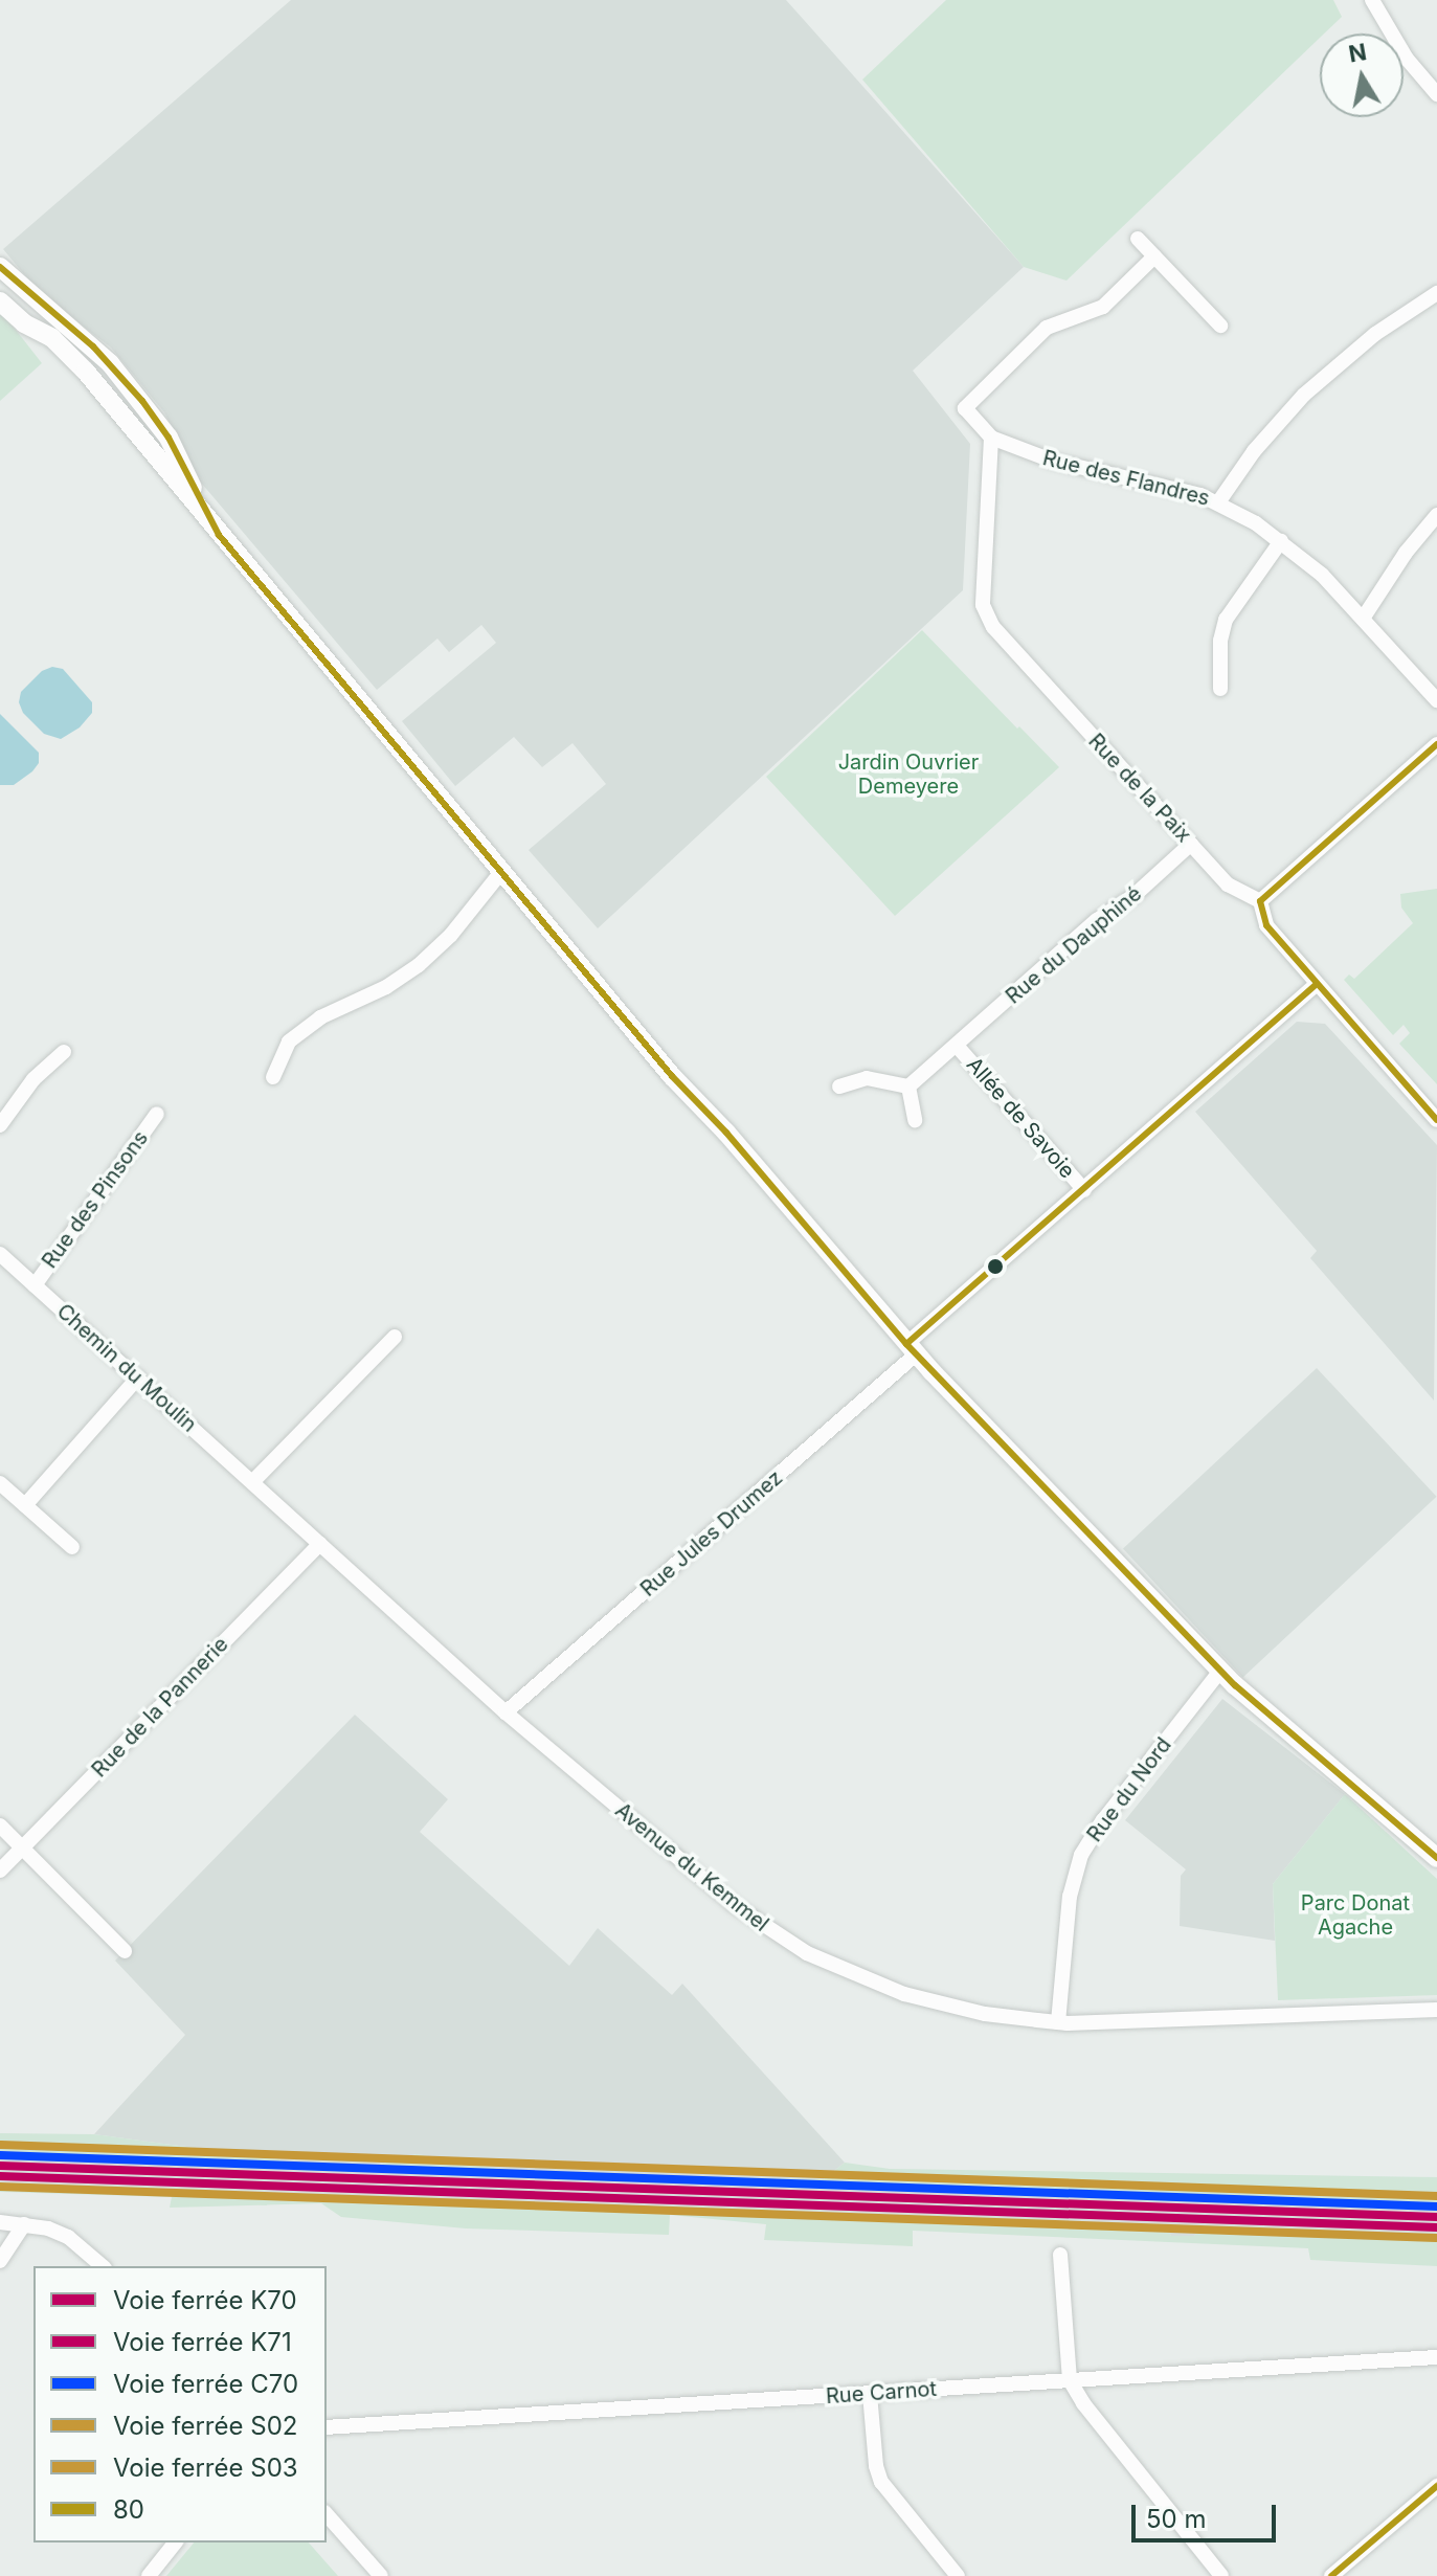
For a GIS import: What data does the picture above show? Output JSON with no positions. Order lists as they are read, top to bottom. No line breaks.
{"streets":{"street":["Rue des Flandres","Rue de la Paix","Rue du Dauphiné","Allée de Savoie","Rue des Pinsons","Chemin du Moulin","Rue Jules Drumez","Rue de la Pannerie","Rue du Nord","Avenue du Kemmel","Rue Carnot"]},"crossings":[["Rue des Flandres","Rue de la Paix"],["Rue de la Paix","Rue du Dauphiné"],["Rue du Dauphiné","Allée de Savoie"],["Allée de Savoie","Rue Jules Drumez"],["Rue des Pinsons","Chemin du Moulin"],["Chemin du Moulin","Avenue du Kemmel"],["Rue Jules Drumez","Avenue du Kemmel"],["Rue de la Pannerie","Avenue du Kemmel"],["Rue du Nord","Avenue du Kemmel"]],"parks":["Jardin Ouvrier Demeyere","Parc Donat Agache"],"lines":["transit line 80","rail line S03","rail line C70","rail line K70","rail line K71","rail line S02"],"legend":["Voie ferrée K70","Voie ferrée K71","Voie ferrée C70","Voie ferrée S02","Voie ferrée S03","80"],"scale_bar":"50 m","north":"top"}
